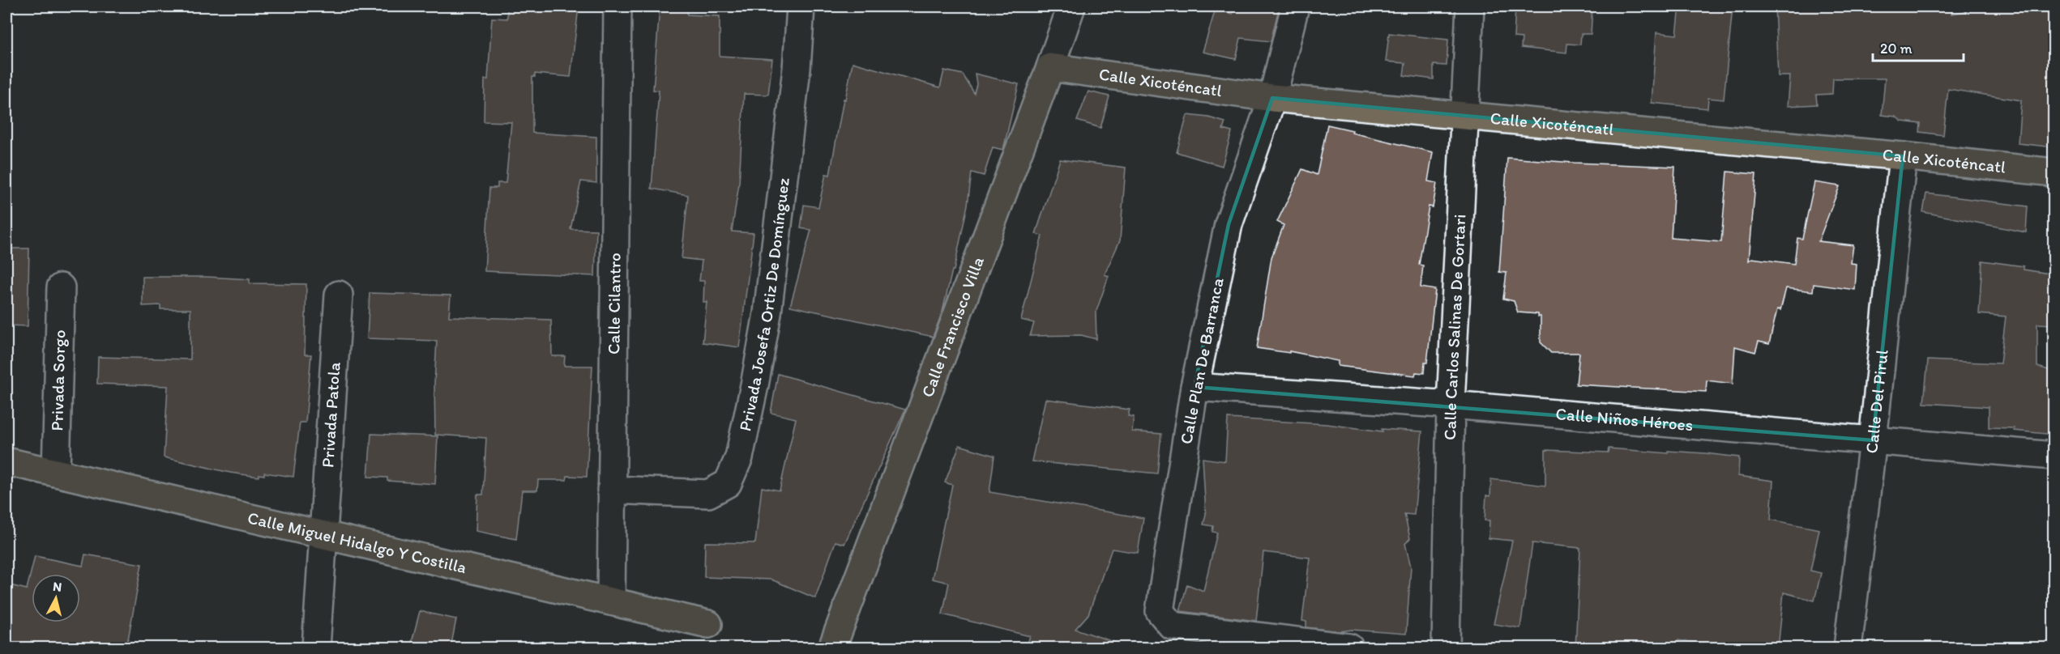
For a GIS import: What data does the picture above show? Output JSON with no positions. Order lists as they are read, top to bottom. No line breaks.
{"streets":{"main road":["Calle Xicoténcatl","Calle Francisco Villa","Calle Miguel Hidalgo Y Costilla"],"street":["Calle Cilantro","Privada Josefa Ortiz De Domínguez","Calle Carlos Salinas De Gortari","Calle Plan De Barranca","Privada Sorgo","Calle Del Pirul","Privada Patola","Calle Niños Héroes"]},"crossings":[["Calle Xicoténcatl","Calle Francisco Villa"],["Calle Xicoténcatl","Calle Carlos Salinas De Gortari"],["Calle Xicoténcatl","Calle Plan De Barranca"],["Calle Xicoténcatl","Calle Del Pirul"],["Calle Cilantro","Privada Josefa Ortiz De Domínguez"],["Calle Cilantro","Calle Miguel Hidalgo Y Costilla"],["Calle Carlos Salinas De Gortari","Calle Niños Héroes"],["Calle Plan De Barranca","Calle Niños Héroes"],["Privada Sorgo","Calle Miguel Hidalgo Y Costilla"],["Calle Del Pirul","Calle Niños Héroes"],["Privada Patola","Calle Miguel Hidalgo Y Costilla"]],"scale_bar":"20 m","north":"top"}
